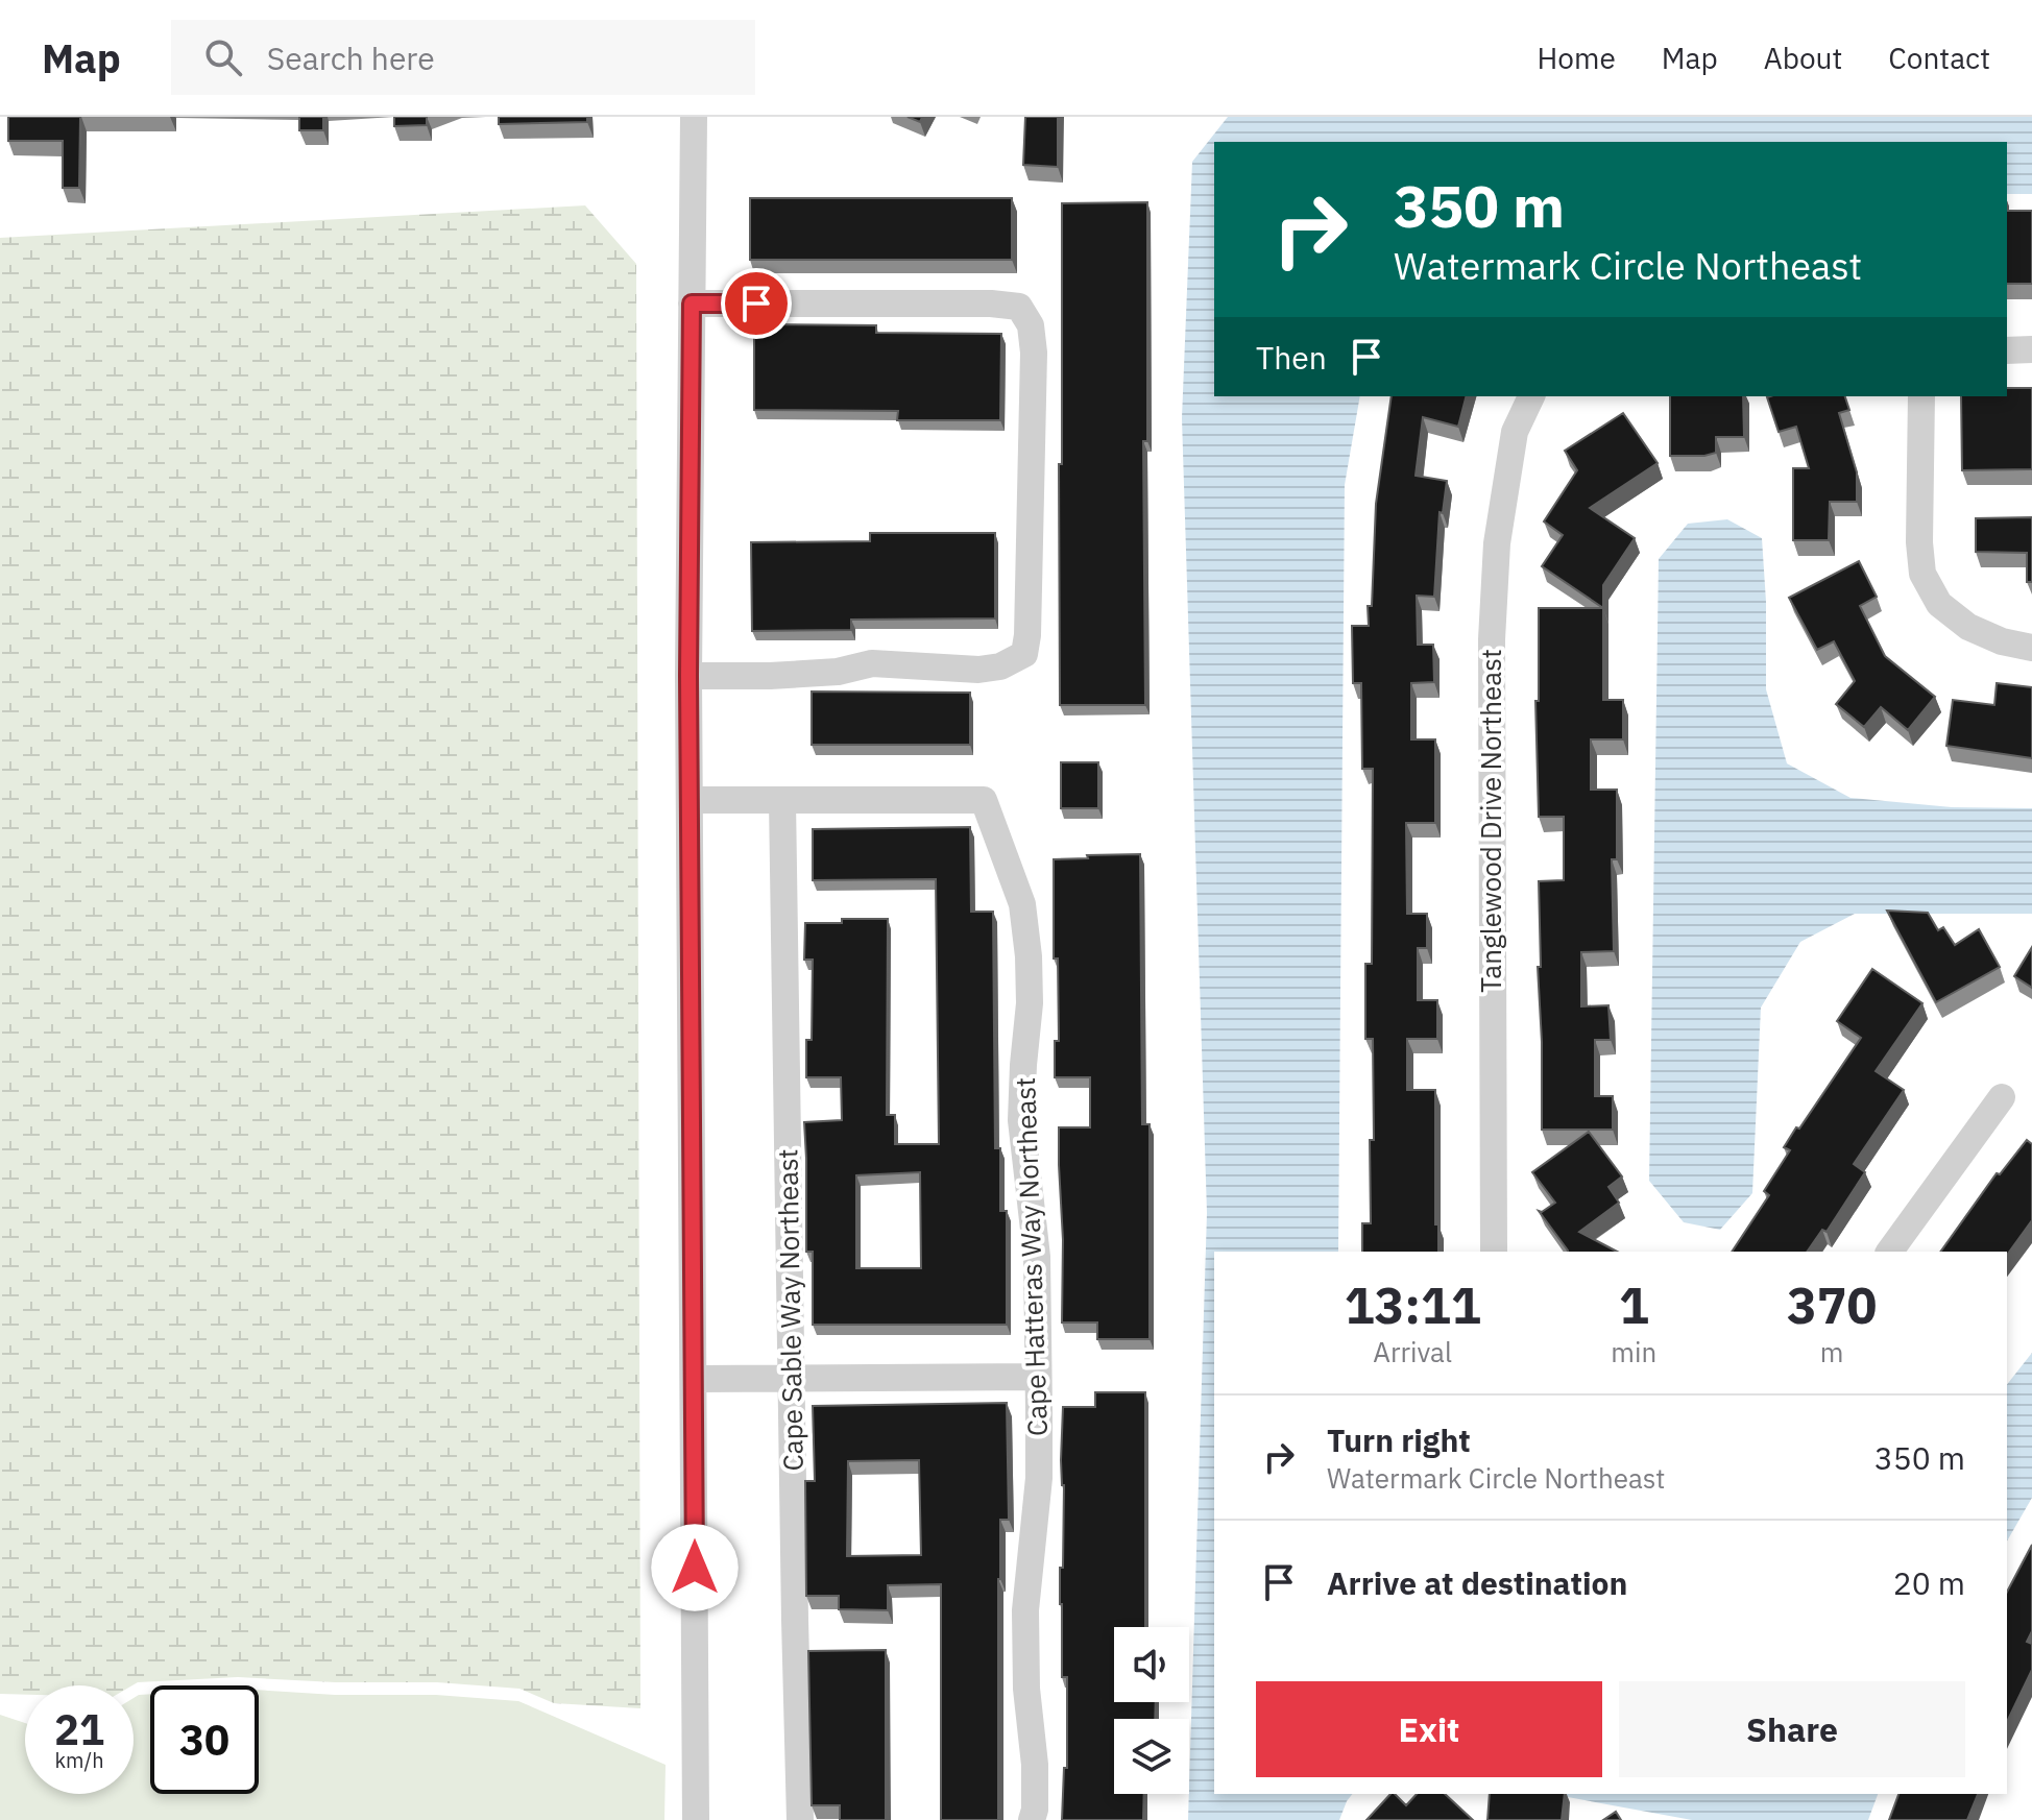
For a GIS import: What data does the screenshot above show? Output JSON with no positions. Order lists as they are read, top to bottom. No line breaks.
{"streets":{"street":["Tanglewood Drive Northeast","Cape Hatteras Way Northeast","Cape Sable Way Northeast"]},"crossings":[["Cape Hatteras Way Northeast","Cape Sable Way Northeast"]],"page":{"header":"Map","search":"Search here","nav":["Home","Map","About","Contact"],"turn":["350 m","Watermark Circle Northeast"],"then":"Then","eta":["13:11","Arrival","1","min","370","m"],"list":[{"name":"Turn right","note":"Watermark Circle Northeast","value":"350 m"},{"name":"Arrive at destination","value":"20 m"}],"buttons":["Exit","Share"],"speed":"21 km/h","limit":"30"}}
